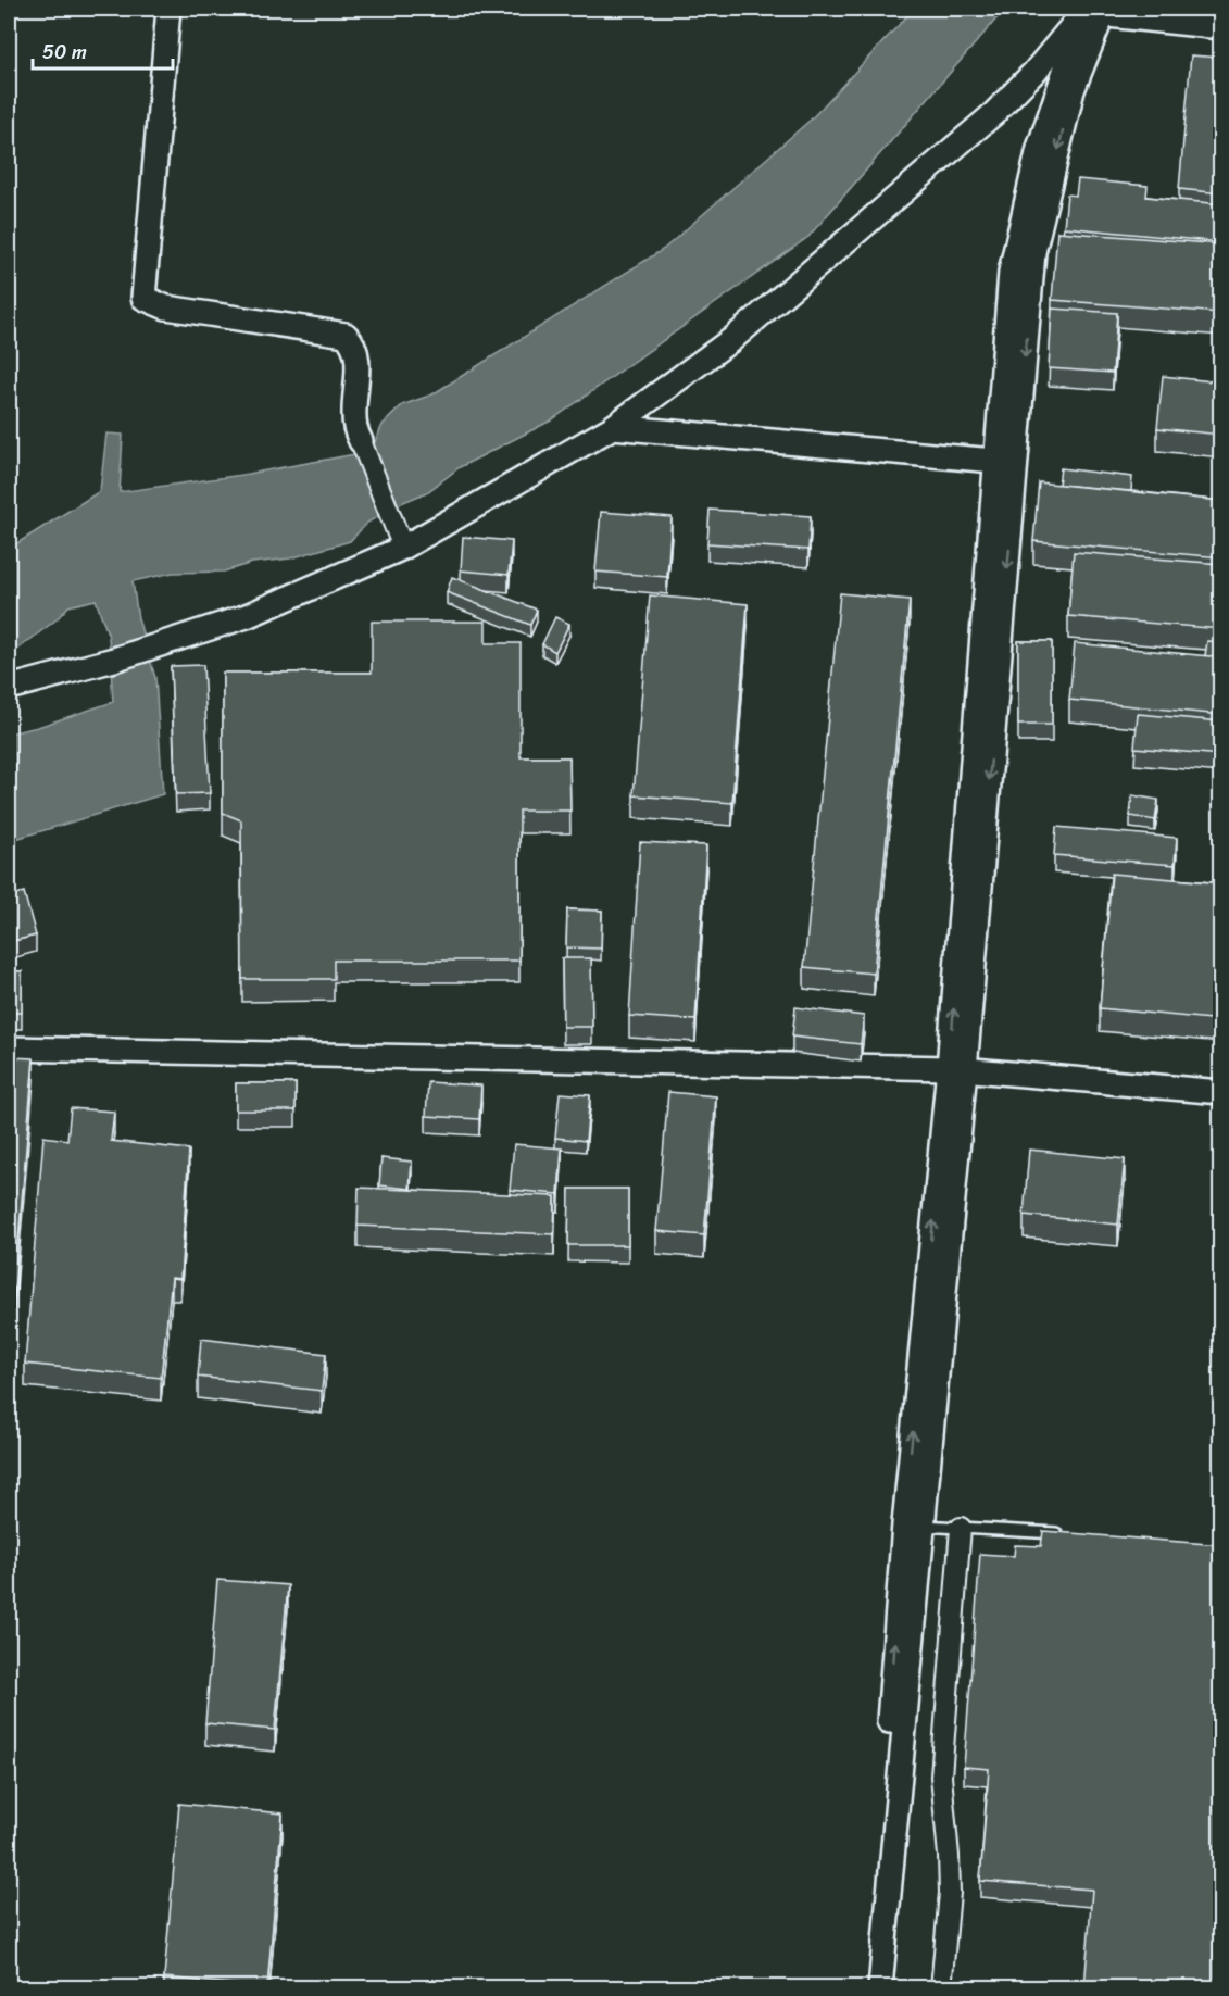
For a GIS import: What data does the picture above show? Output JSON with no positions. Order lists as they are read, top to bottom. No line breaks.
{"scale_bar":"50 m"}
